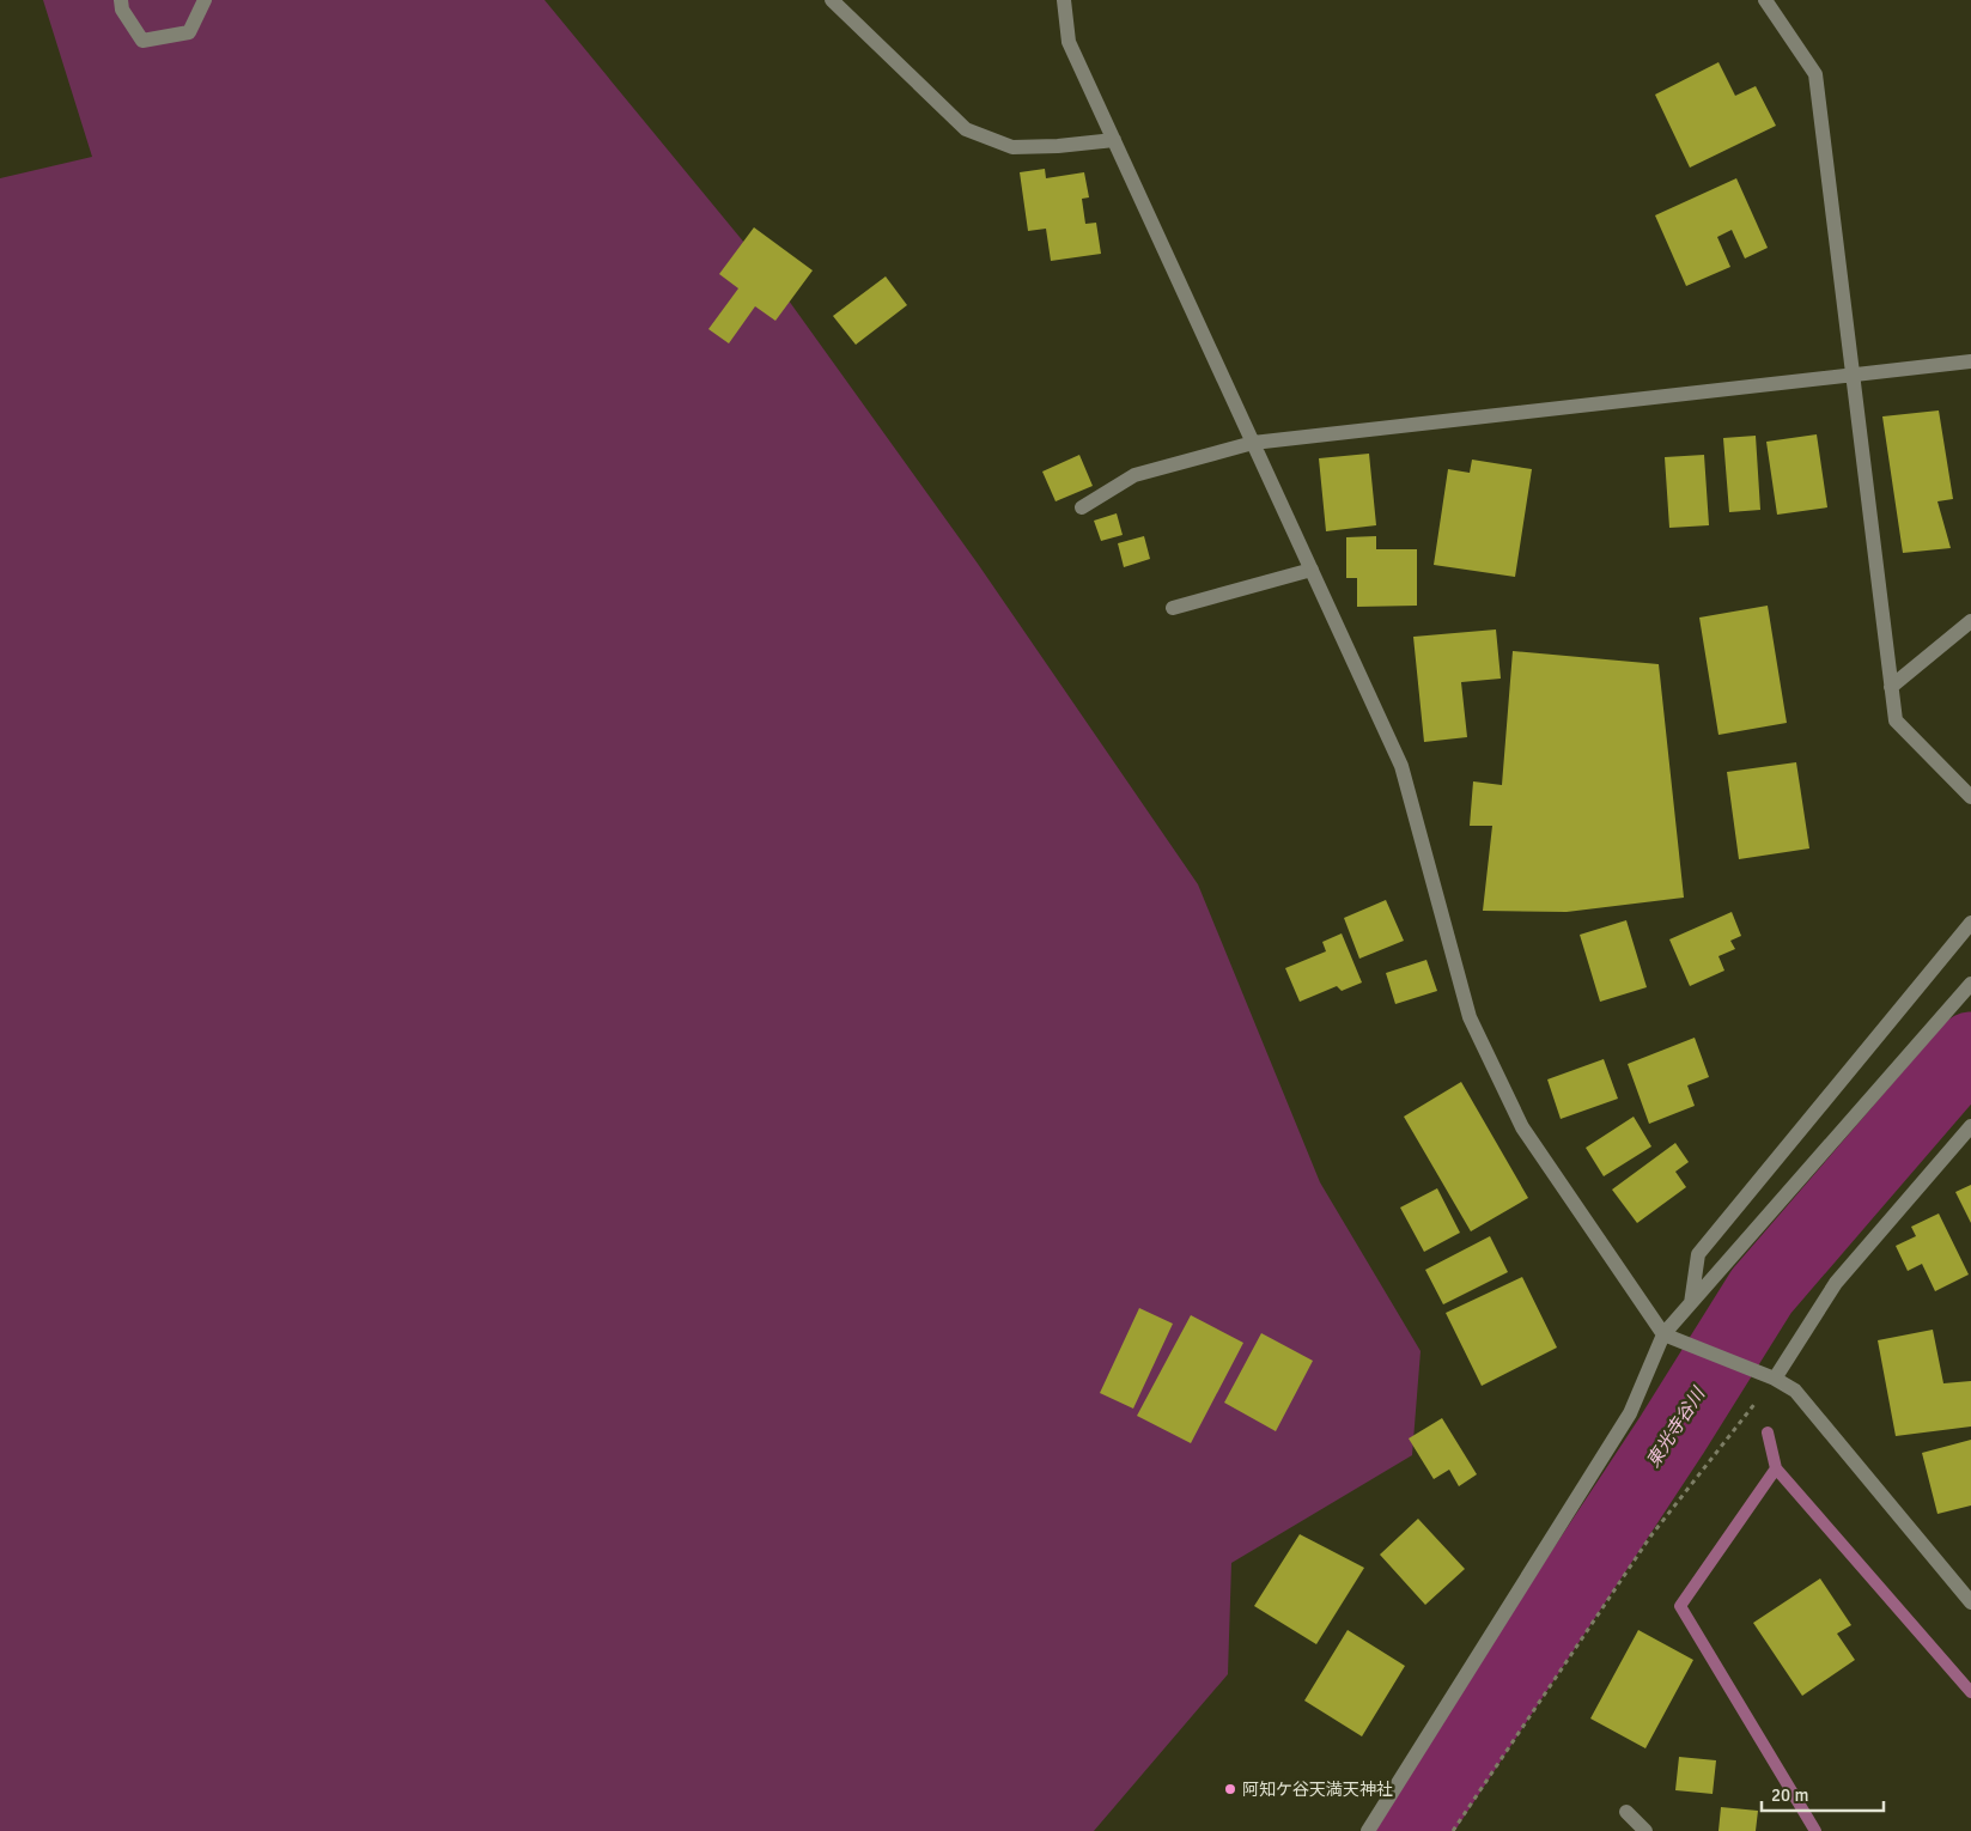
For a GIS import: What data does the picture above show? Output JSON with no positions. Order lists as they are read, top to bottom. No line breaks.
{"water":["東光寺谷川"],"places":["阿知ケ谷天満天神社"],"scale_bar":"20 m"}
